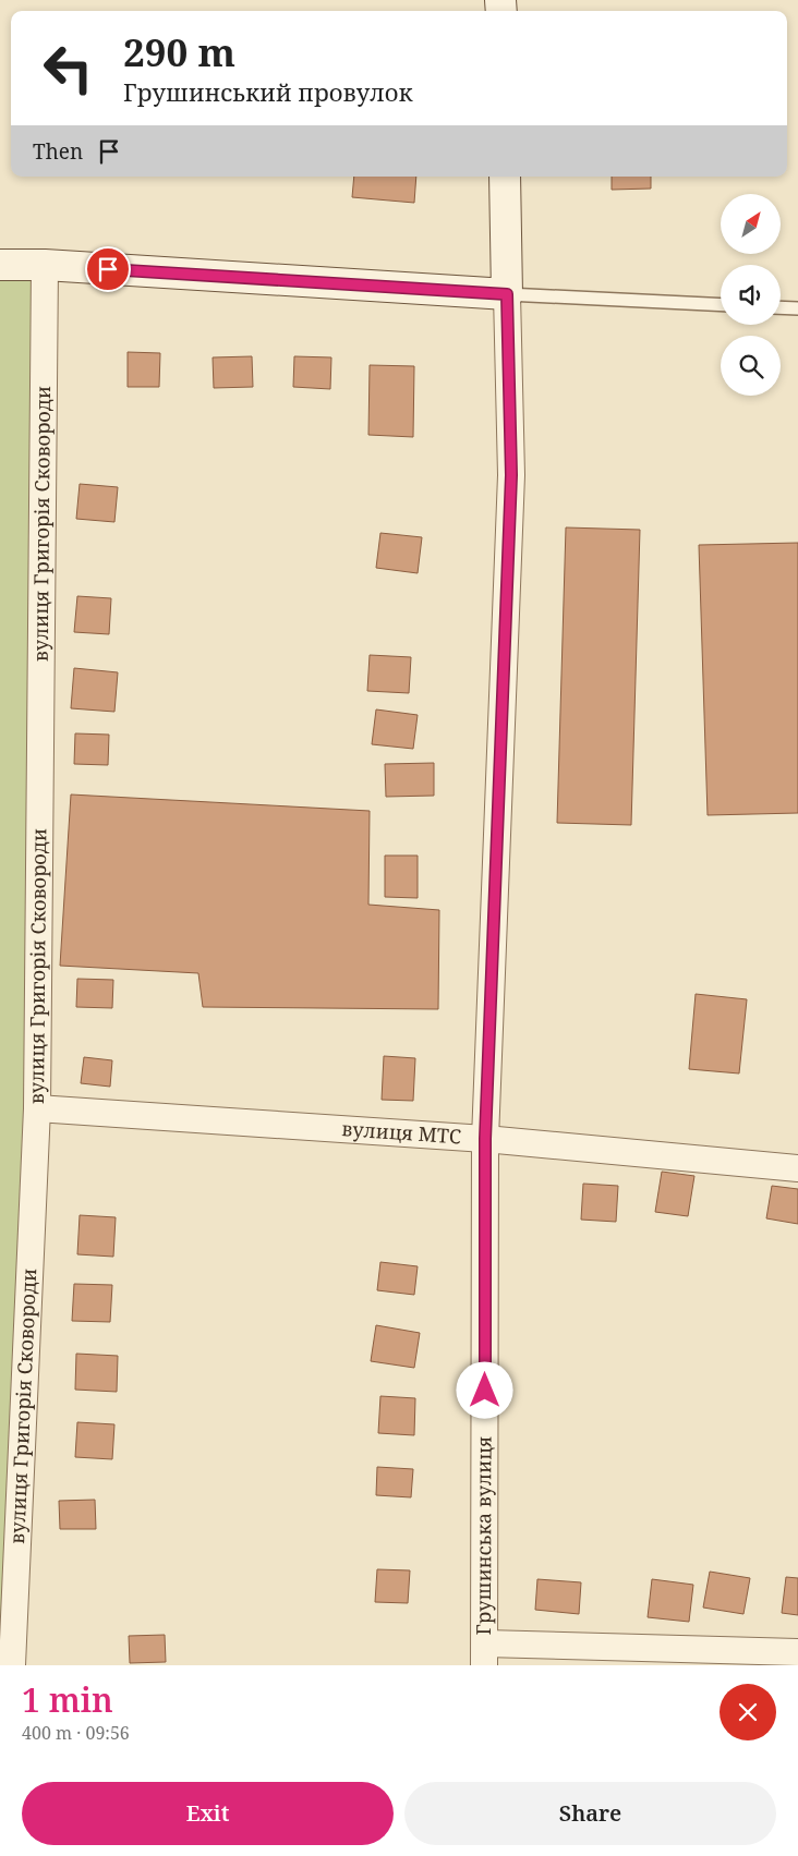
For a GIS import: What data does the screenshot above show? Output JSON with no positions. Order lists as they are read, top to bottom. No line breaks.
{"streets":{"street":["вулиця Григорія Сковороди","вулиця МТС","Грушинська вулиця"]},"crossings":[["вулиця Григорія Сковороди","вулиця МТС"],["вулиця МТС","Грушинська вулиця"]],"north":"top right","page":{"turn":["290 m","Грушинський провулок"],"then":"Then","heading":["1 min","400 m · 09:56"],"buttons":["Exit","Share"]}}
